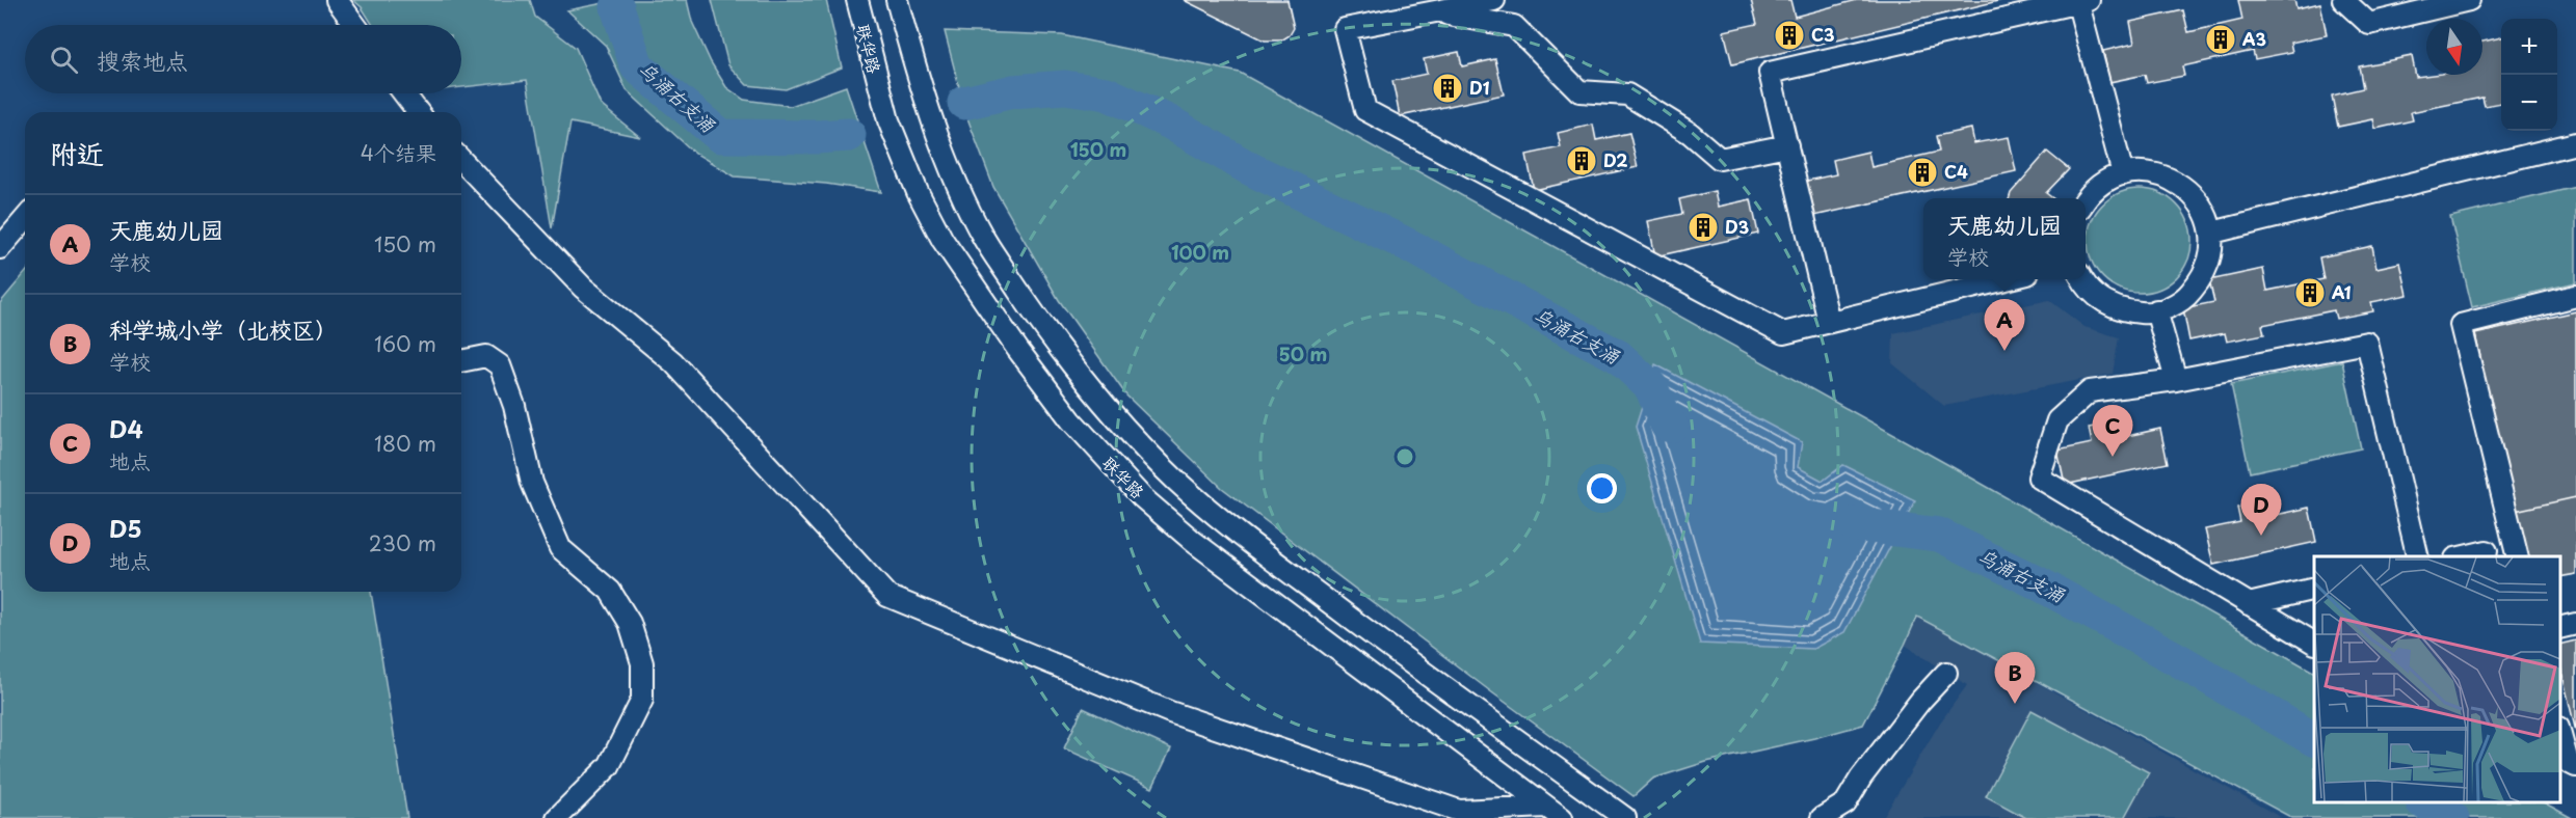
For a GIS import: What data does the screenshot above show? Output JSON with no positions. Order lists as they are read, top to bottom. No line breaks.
{"streets":{"street":["联华路"]},"water":["乌涌右支涌"],"places":{"building":["C3","A3","D1","D2","C4","D3","A1"]},"north":"bottom","page":{"map_buttons":["+","−"],"search":"搜索地点","heading":["附近","4个结果"],"list":[{"mark":"A","name":"天鹿幼儿园","note":"学校","value":"150 m"},{"mark":"B","name":"科学城小学（北校区）","note":"学校","value":"160 m"},{"mark":"C","name":"D4","note":"地点","value":"180 m"},{"mark":"D","name":"D5","note":"地点","value":"230 m"}],"popup":["天鹿幼儿园","学校"],"pins":["A","C","D","B"]},"rings":["150 m","100 m","50 m"]}
